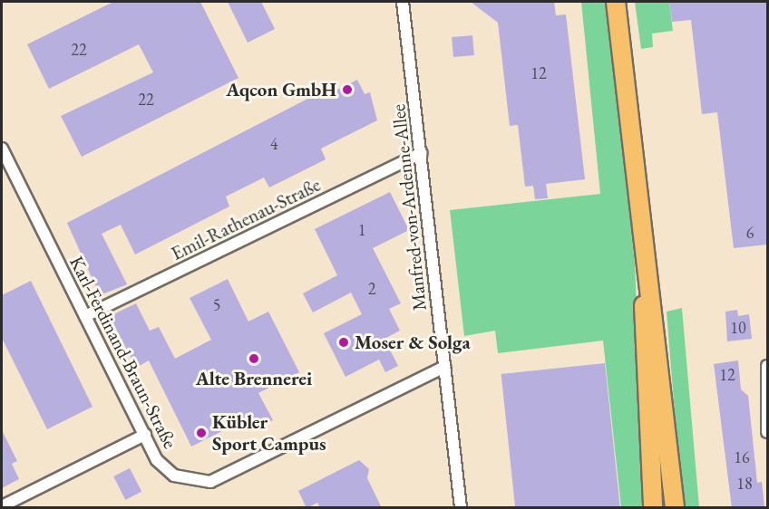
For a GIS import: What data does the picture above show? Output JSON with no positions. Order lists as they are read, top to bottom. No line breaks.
{"streets":{"street":["Manfred-von-Ardenne-Allee","Emil-Rathenau-Straße","Karl-Ferdinand-Braun-Straße"]},"crossings":[["Manfred-von-Ardenne-Allee","Emil-Rathenau-Straße"],["Manfred-von-Ardenne-Allee","Karl-Ferdinand-Braun-Straße"],["Emil-Rathenau-Straße","Karl-Ferdinand-Braun-Straße"]],"places":["Aqcon GmbH","Moser & Solga","Alte Brennerei","Kübler Sport Campus"],"house_numbers":["22","12","22","4","1","6","2","5","10","12","16","18"]}
